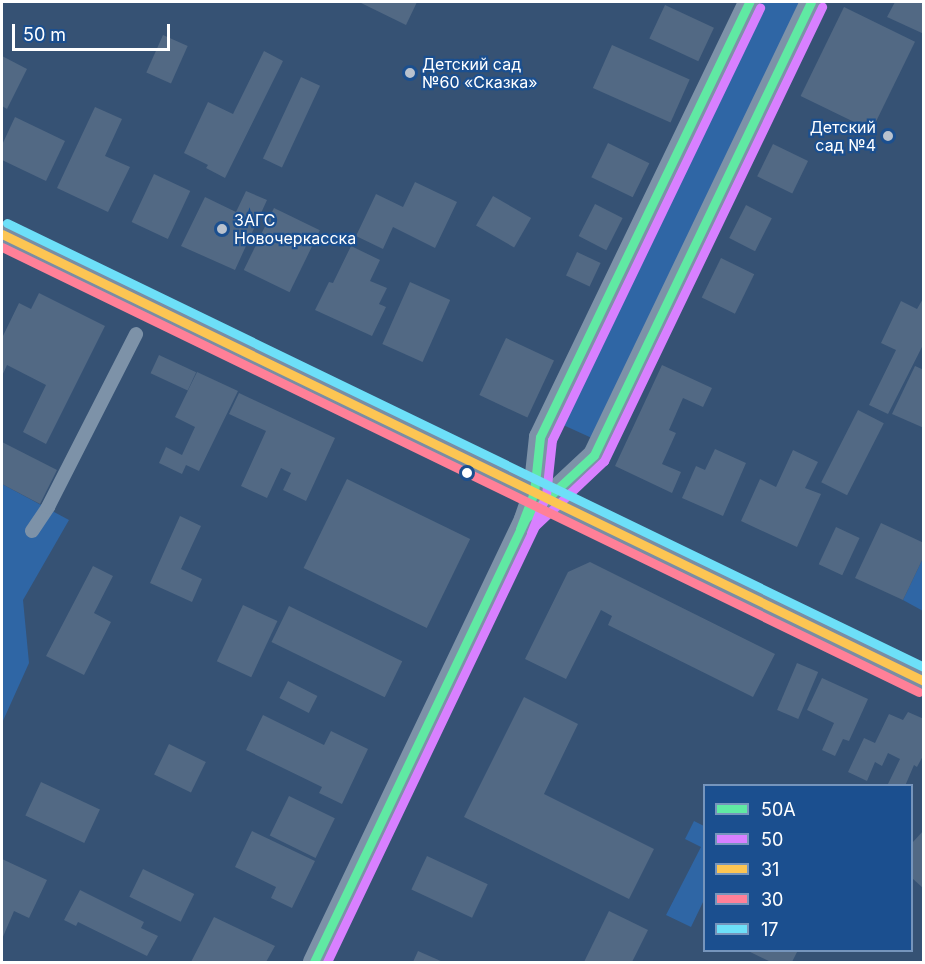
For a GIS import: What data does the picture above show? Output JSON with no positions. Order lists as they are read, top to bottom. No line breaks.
{"places":["Детский сад №60 «Сказка»","Детский сад №4","ЗАГС Новочеркасска"],"lines":["transit line 50А","transit line 50","transit line 17","transit line 31","transit line 30"],"legend":["50А","50","31","30","17"],"scale_bar":"50 m"}
